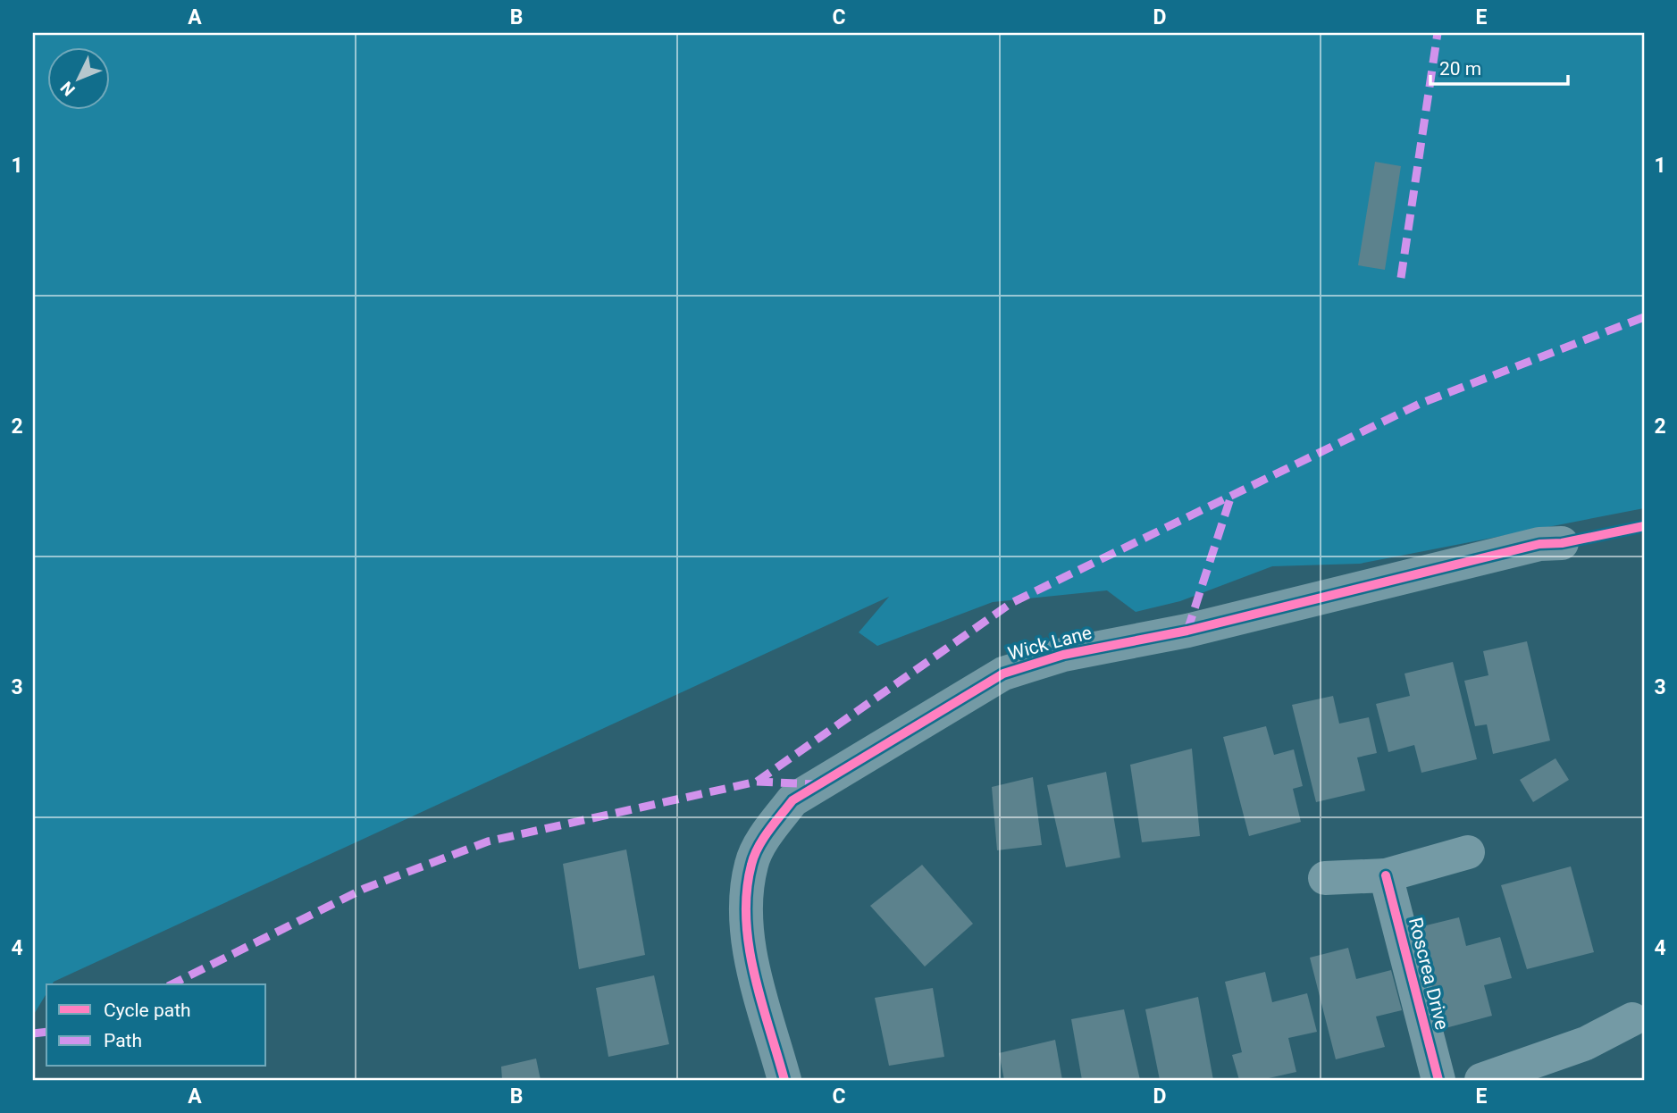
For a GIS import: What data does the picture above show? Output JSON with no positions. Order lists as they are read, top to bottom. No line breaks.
{"streets":{"street":["Wick Lane","Roscrea Drive"]},"legend":["Cycle path","Path"],"scale_bar":"20 m","north":"bottom left","grid":{"columns":["A","B","C","D","E"],"rows":["1","2","3","4"]}}
